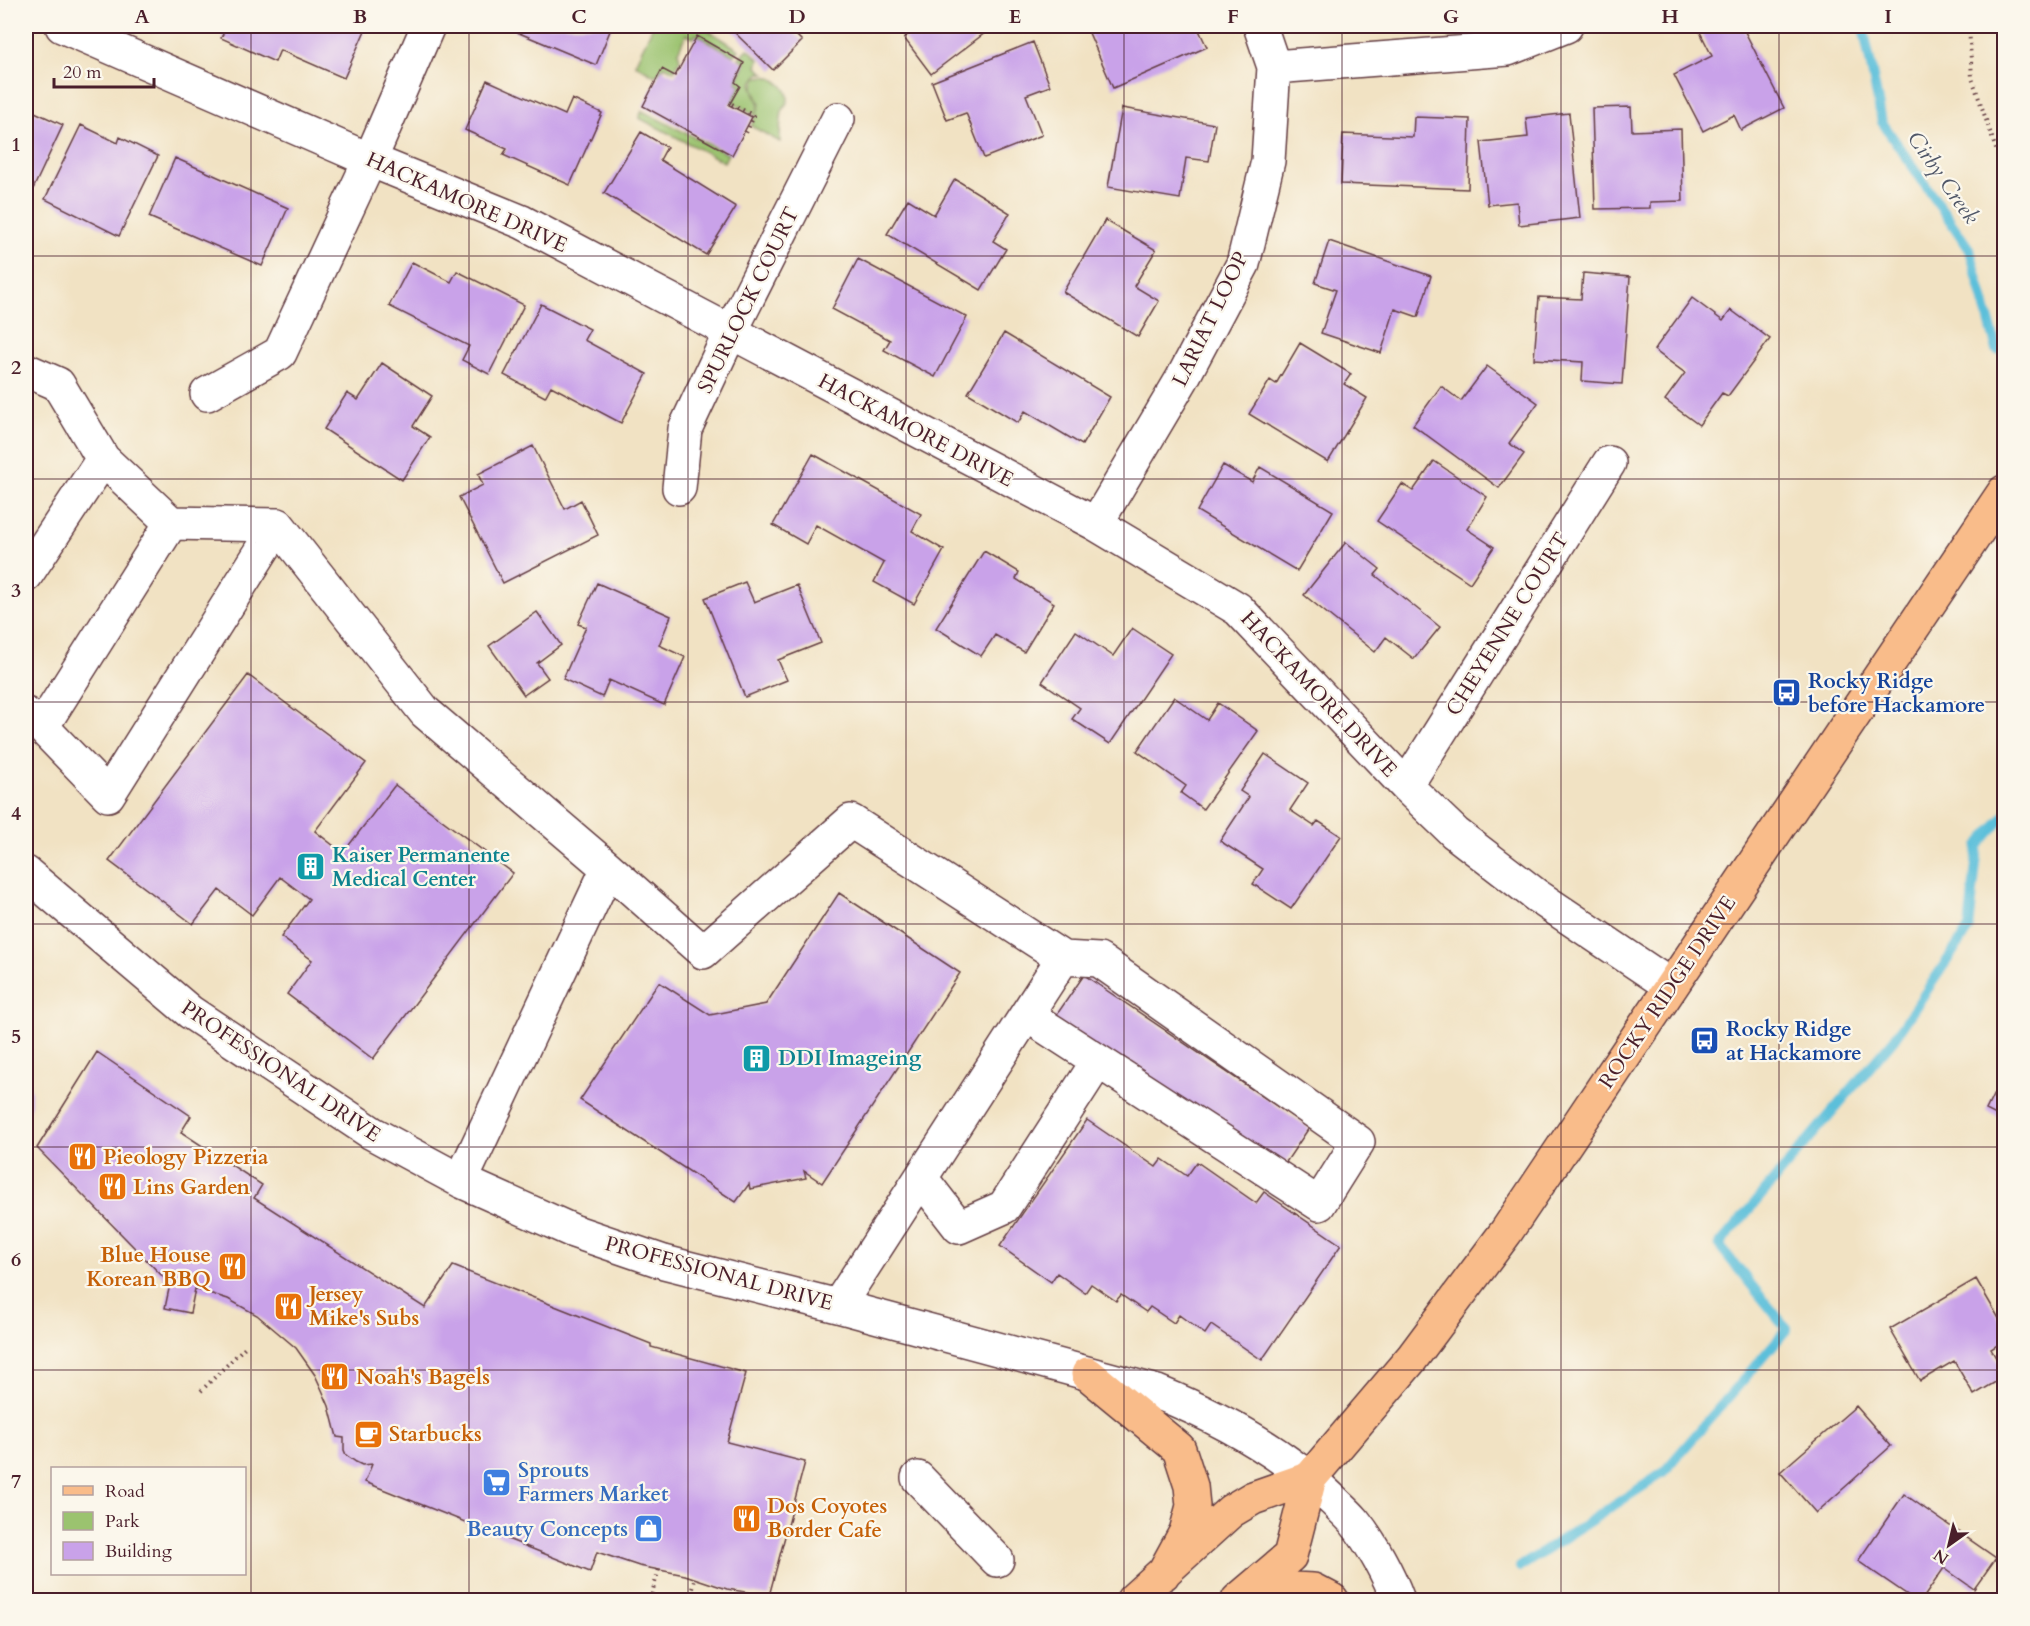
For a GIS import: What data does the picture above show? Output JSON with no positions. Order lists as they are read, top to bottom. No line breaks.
{"streets":{"main road":["ROCKY RIDGE DRIVE"],"street":["HACKAMORE DRIVE","SPURLOCK COURT","LARIAT LOOP","CHEYENNE COURT","PROFESSIONAL DRIVE"]},"crossings":[["HACKAMORE DRIVE","SPURLOCK COURT"],["HACKAMORE DRIVE","LARIAT LOOP"],["HACKAMORE DRIVE","CHEYENNE COURT"],["HACKAMORE DRIVE","ROCKY RIDGE DRIVE"],["ROCKY RIDGE DRIVE","PROFESSIONAL DRIVE"]],"water":["Cirby Creek"],"places":{"bus stop":["Rocky Ridge before Hackamore","Rocky Ridge at Hackamore"],"building":["Kaiser Permanente Medical Center","DDI Imageing"],"restaurant":["Pieology Pizzeria","Lins Garden","Blue House Korean BBQ","Jersey Mike's Subs","Noah's Bagels","Dos Coyotes Border Cafe"],"cafe":["Starbucks"],"supermarket":["Sprouts Farmers Market"],"shop":["Beauty Concepts"]},"legend":["Road","Park","Building"],"scale_bar":"20 m","north":"bottom left","grid":{"columns":["A","B","C","D","E","F","G","H","I"],"rows":["1","2","3","4","5","6","7"]}}
